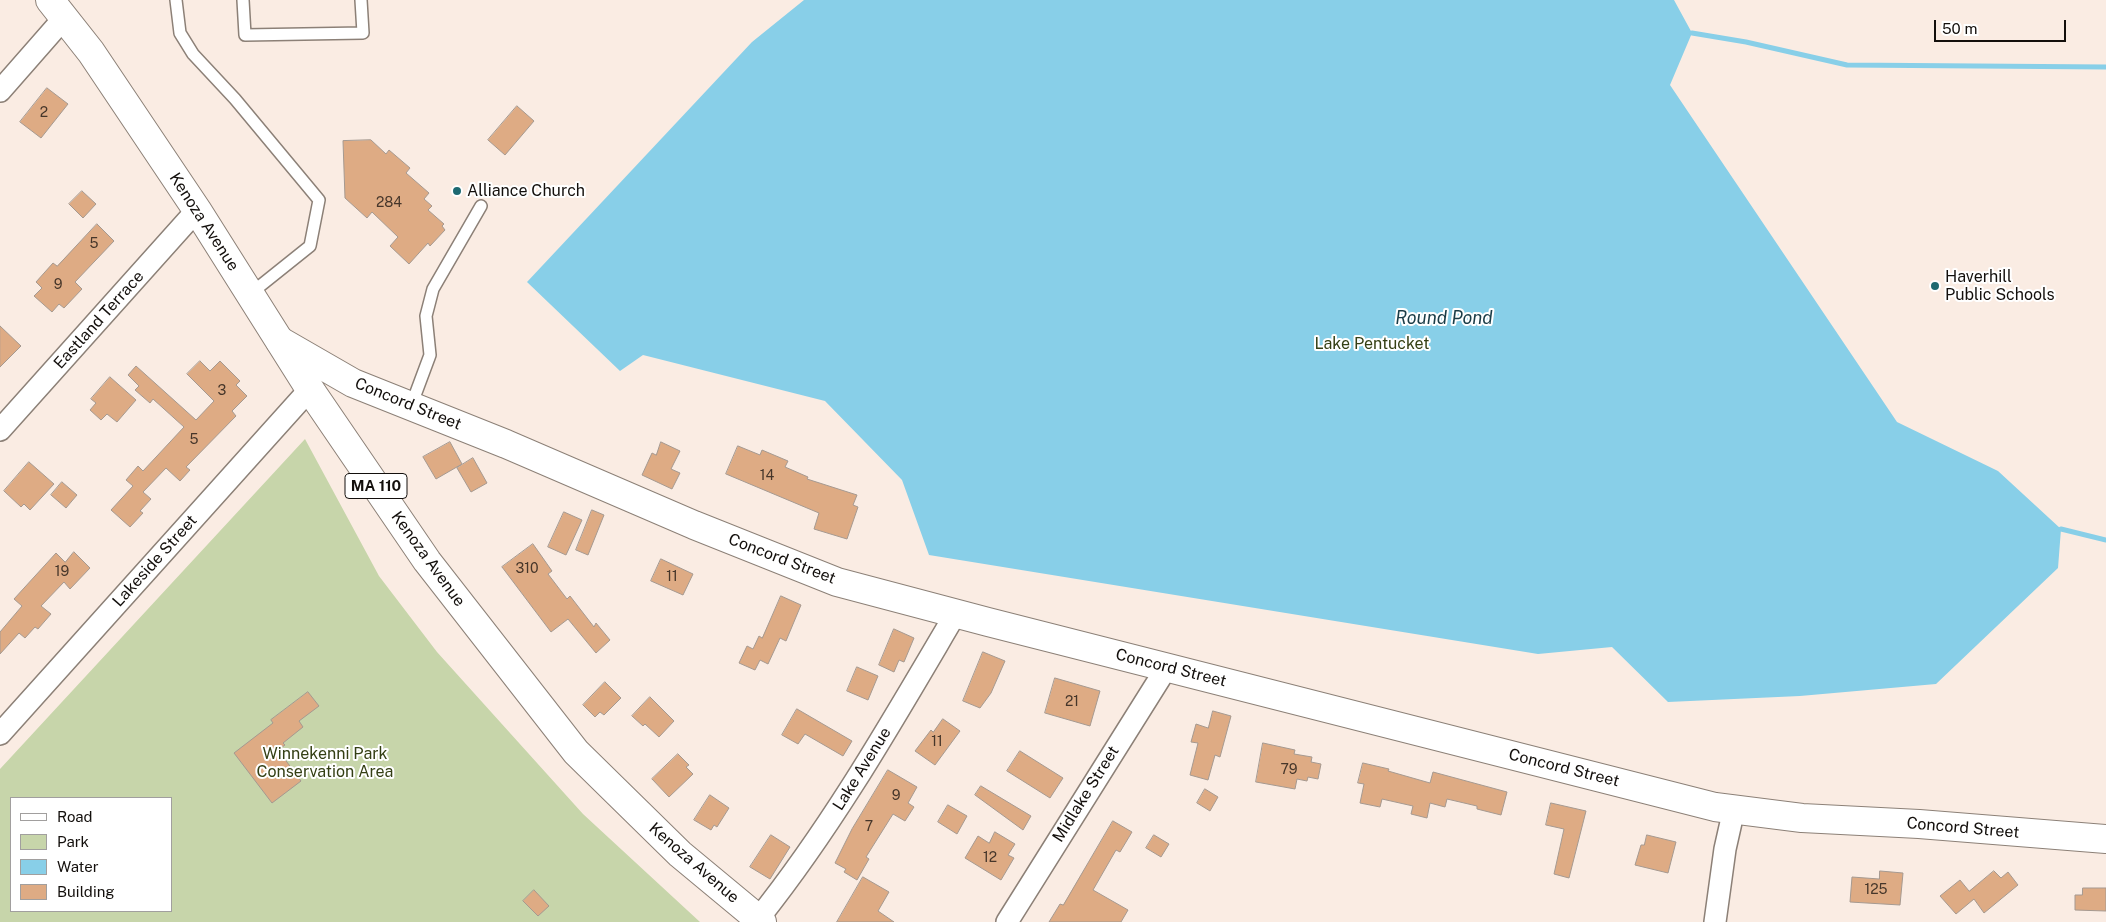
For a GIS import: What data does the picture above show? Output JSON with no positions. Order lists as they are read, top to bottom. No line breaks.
{"streets":{"main road":["Kenoza Avenue","Concord Street","MA 110"],"street":["Eastland Terrace","Lakeside Street","Lake Avenue","Midlake Street"]},"crossings":[["Kenoza Avenue","Eastland Terrace"],["Kenoza Avenue","Concord Street"],["Kenoza Avenue","Lakeside Street"],["Kenoza Avenue","Lake Avenue"],["Concord Street","Lake Avenue"],["Concord Street","Midlake Street"]],"water":["Round Pond"],"parks":["Lake Pentucket","Winnekenni Park Conservation Area"],"places":["Alliance Church","Haverhill Public Schools"],"house_numbers":["2","284","5","9","3","5","14","310","19","11","21","11","79","9","7","12","125"],"legend":["Road","Park","Water","Building"],"scale_bar":"50 m"}
